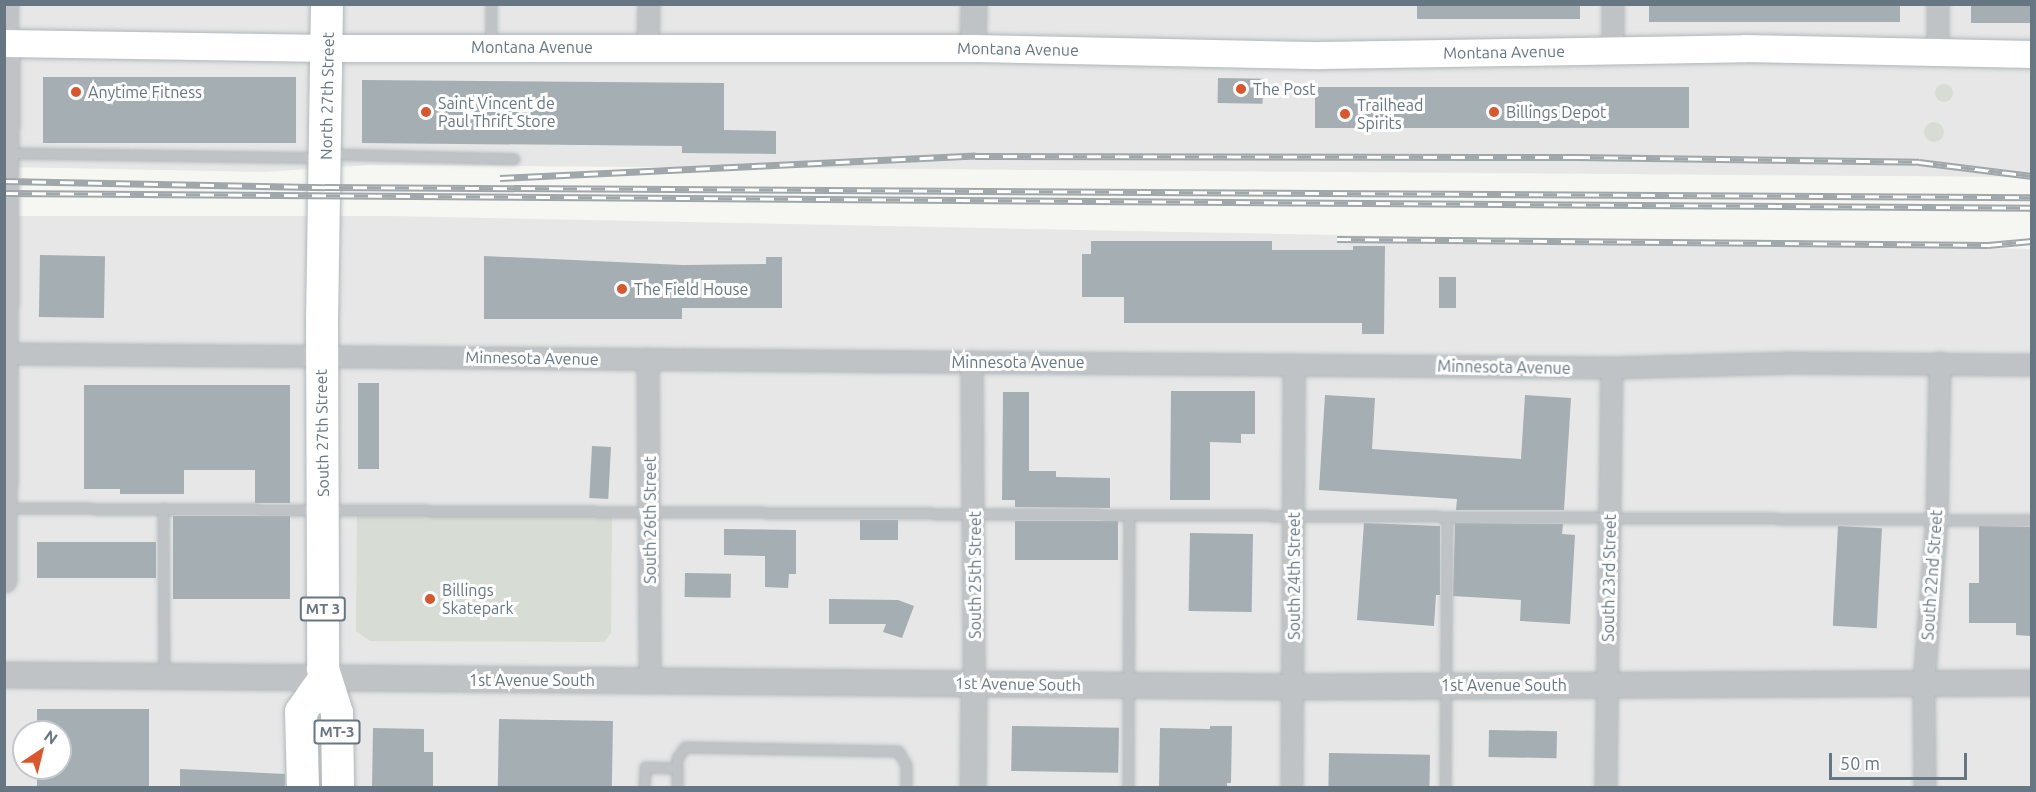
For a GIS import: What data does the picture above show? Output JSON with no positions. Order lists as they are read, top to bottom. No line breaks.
{"streets":{"main road":["Montana Avenue","North 27th Street","South 27th Street","MT 3","MT-3"],"street":["Minnesota Avenue","South 26th Street","South 25th Street","South 22nd Street","South 24th Street","South 23rd Street","1st Avenue South"]},"crossings":[["Montana Avenue","North 27th Street"],["North 27th Street","South 27th Street"],["Minnesota Avenue","South 27th Street"],["Minnesota Avenue","South 26th Street"],["Minnesota Avenue","South 25th Street"],["Minnesota Avenue","South 22nd Street"],["Minnesota Avenue","South 24th Street"],["Minnesota Avenue","South 23rd Street"],["South 27th Street","1st Avenue South"],["South 26th Street","1st Avenue South"],["South 25th Street","1st Avenue South"],["South 22nd Street","1st Avenue South"],["South 24th Street","1st Avenue South"],["South 23rd Street","1st Avenue South"]],"places":["The Post","Anytime Fitness","Saint Vincent de Paul Thrift Store","Billings Depot","Trailhead Spirits","The Field House","Billings Skatepark"],"scale_bar":"50 m","north":"top right"}
